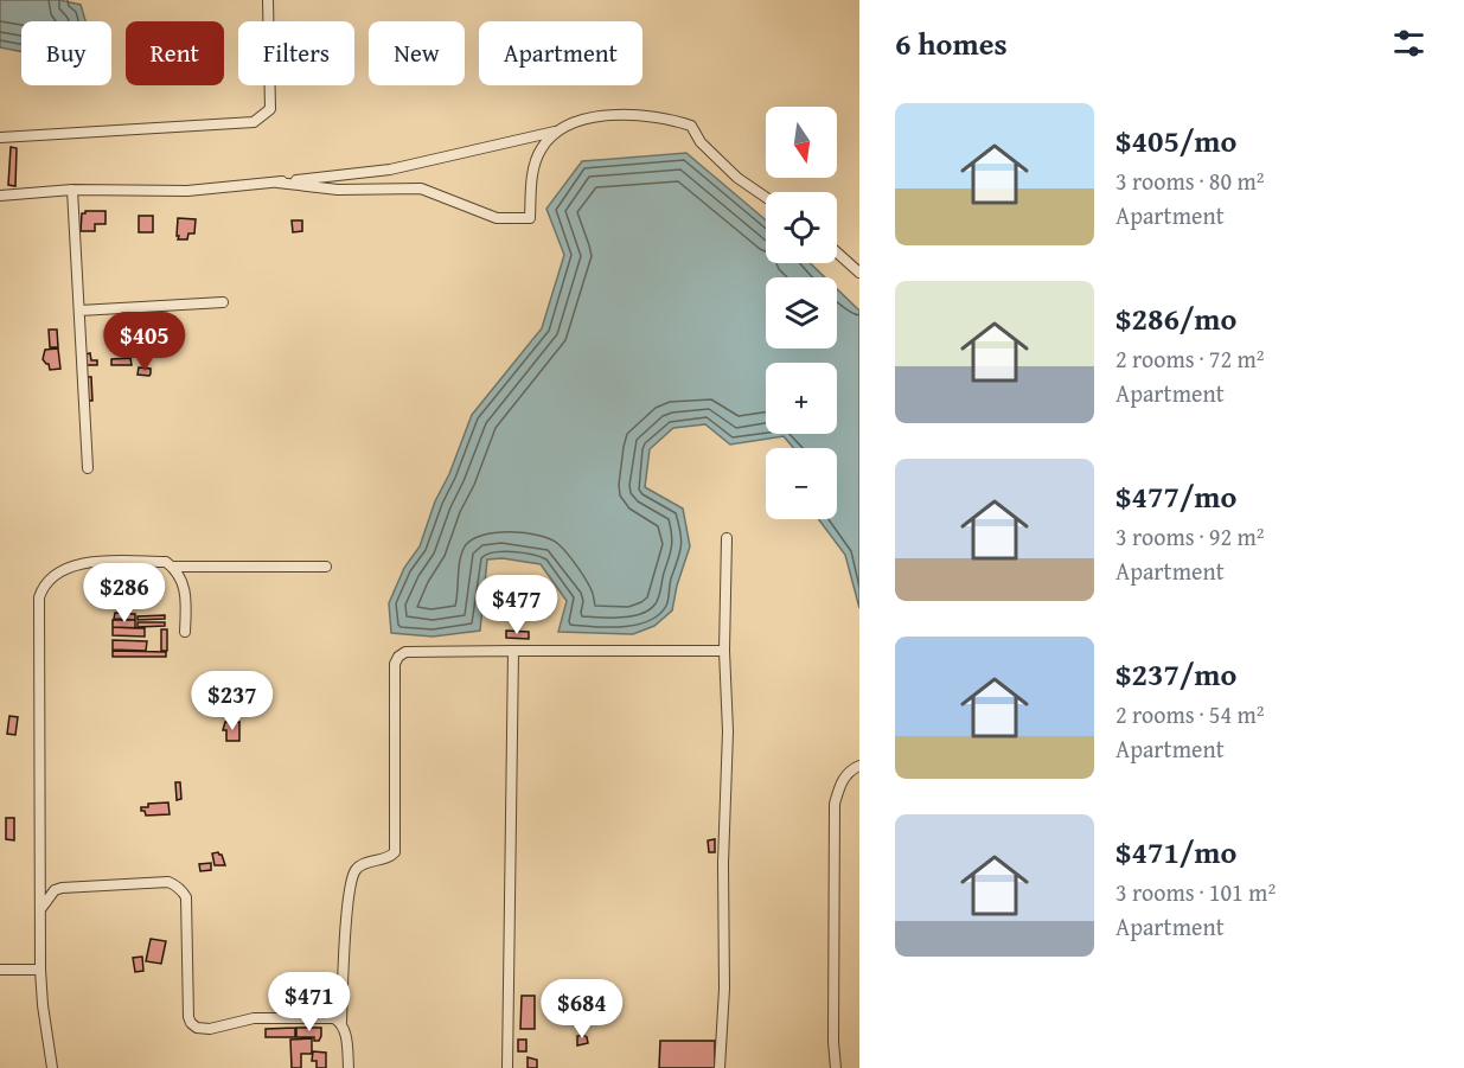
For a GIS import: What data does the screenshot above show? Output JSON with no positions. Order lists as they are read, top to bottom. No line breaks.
{"north":"bottom","page":{"heading":"6 homes","chip":["Buy","Rent","Filters","New","Apartment"],"list":[{"name":"$405/mo","note":"3 rooms · 80 m² · Apartment"},{"name":"$286/mo","note":"2 rooms · 72 m² · Apartment"},{"name":"$477/mo","note":"3 rooms · 92 m² · Apartment"},{"name":"$237/mo","note":"2 rooms · 54 m² · Apartment"},{"name":"$471/mo","note":"3 rooms · 101 m² · Apartment"}],"map_buttons":["+","−"],"price":["$405","$286","$477","$237","$471","$684"]}}
